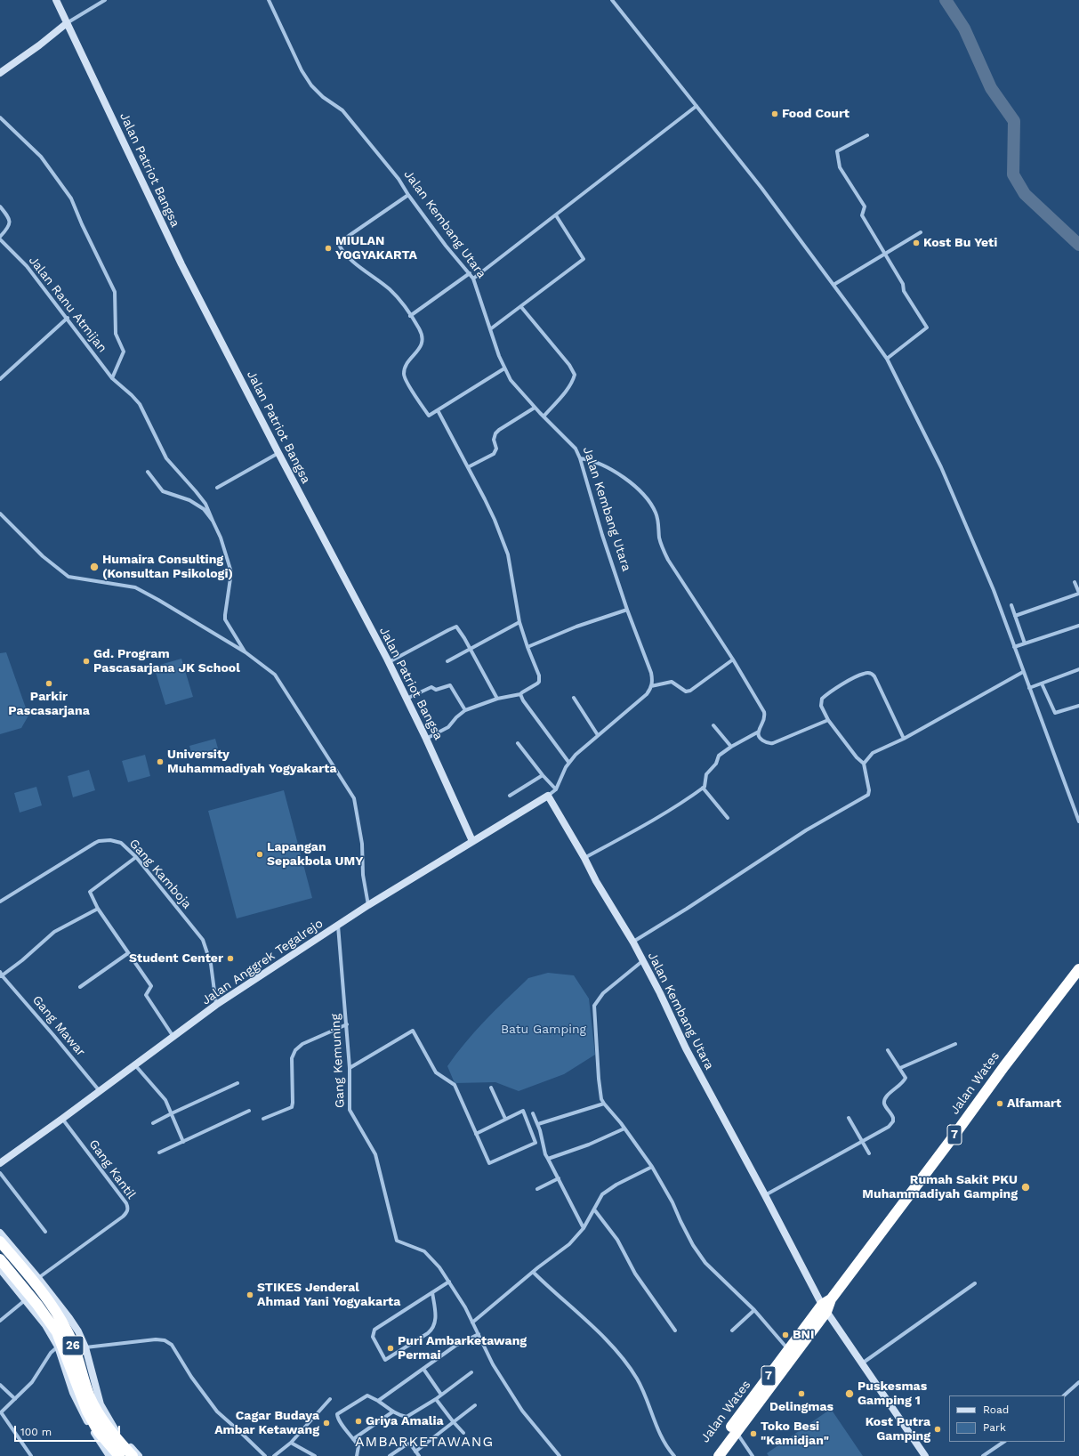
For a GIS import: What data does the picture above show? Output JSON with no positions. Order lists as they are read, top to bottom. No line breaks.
{"streets":{"highway":["Jalan Wates","7","26"],"street":["Jalan Patriot Bangsa","Jalan Kembang Utara","Jalan Ranu Atmijan","Gang Kamboja","Jalan Anggrek Tegalrejo","Gang Mawar","Gang Kemuning","Gang Kantil"]},"crossings":[["Jalan Patriot Bangsa","Jalan Anggrek Tegalrejo"],["Jalan Kembang Utara","Jalan Anggrek Tegalrejo"],["Jalan Kembang Utara","Jalan Wates"],["Gang Kamboja","Jalan Anggrek Tegalrejo"],["Jalan Anggrek Tegalrejo","Gang Mawar"],["Jalan Anggrek Tegalrejo","Gang Kemuning"],["Jalan Anggrek Tegalrejo","Gang Kantil"]],"districts":["AMBARKETAWANG"],"parks":["Batu Gamping"],"places":["Food Court","Kost Bu Yeti","MIULAN YOGYAKARTA","Humaira Consulting (Konsultan Psikologi)","Gd. Program Pascasarjana JK School","Parkir Pascasarjana","University Muhammadiyah Yogyakarta","Lapangan Sepakbola UMY","Student Center","Alfamart","Rumah Sakit PKU Muhammadiyah Gamping","STIKES Jenderal Ahmad Yani Yogyakarta","BNI","Puri Ambarketawang Permai","Delingmas","Puskesmas Gamping 1","Griya Amalia","Cagar Budaya Ambar Ketawang","Kost Putra Gamping","Toko Besi \"Kamidjan\""],"legend":["Road","Park"],"scale_bar":"100 m"}
